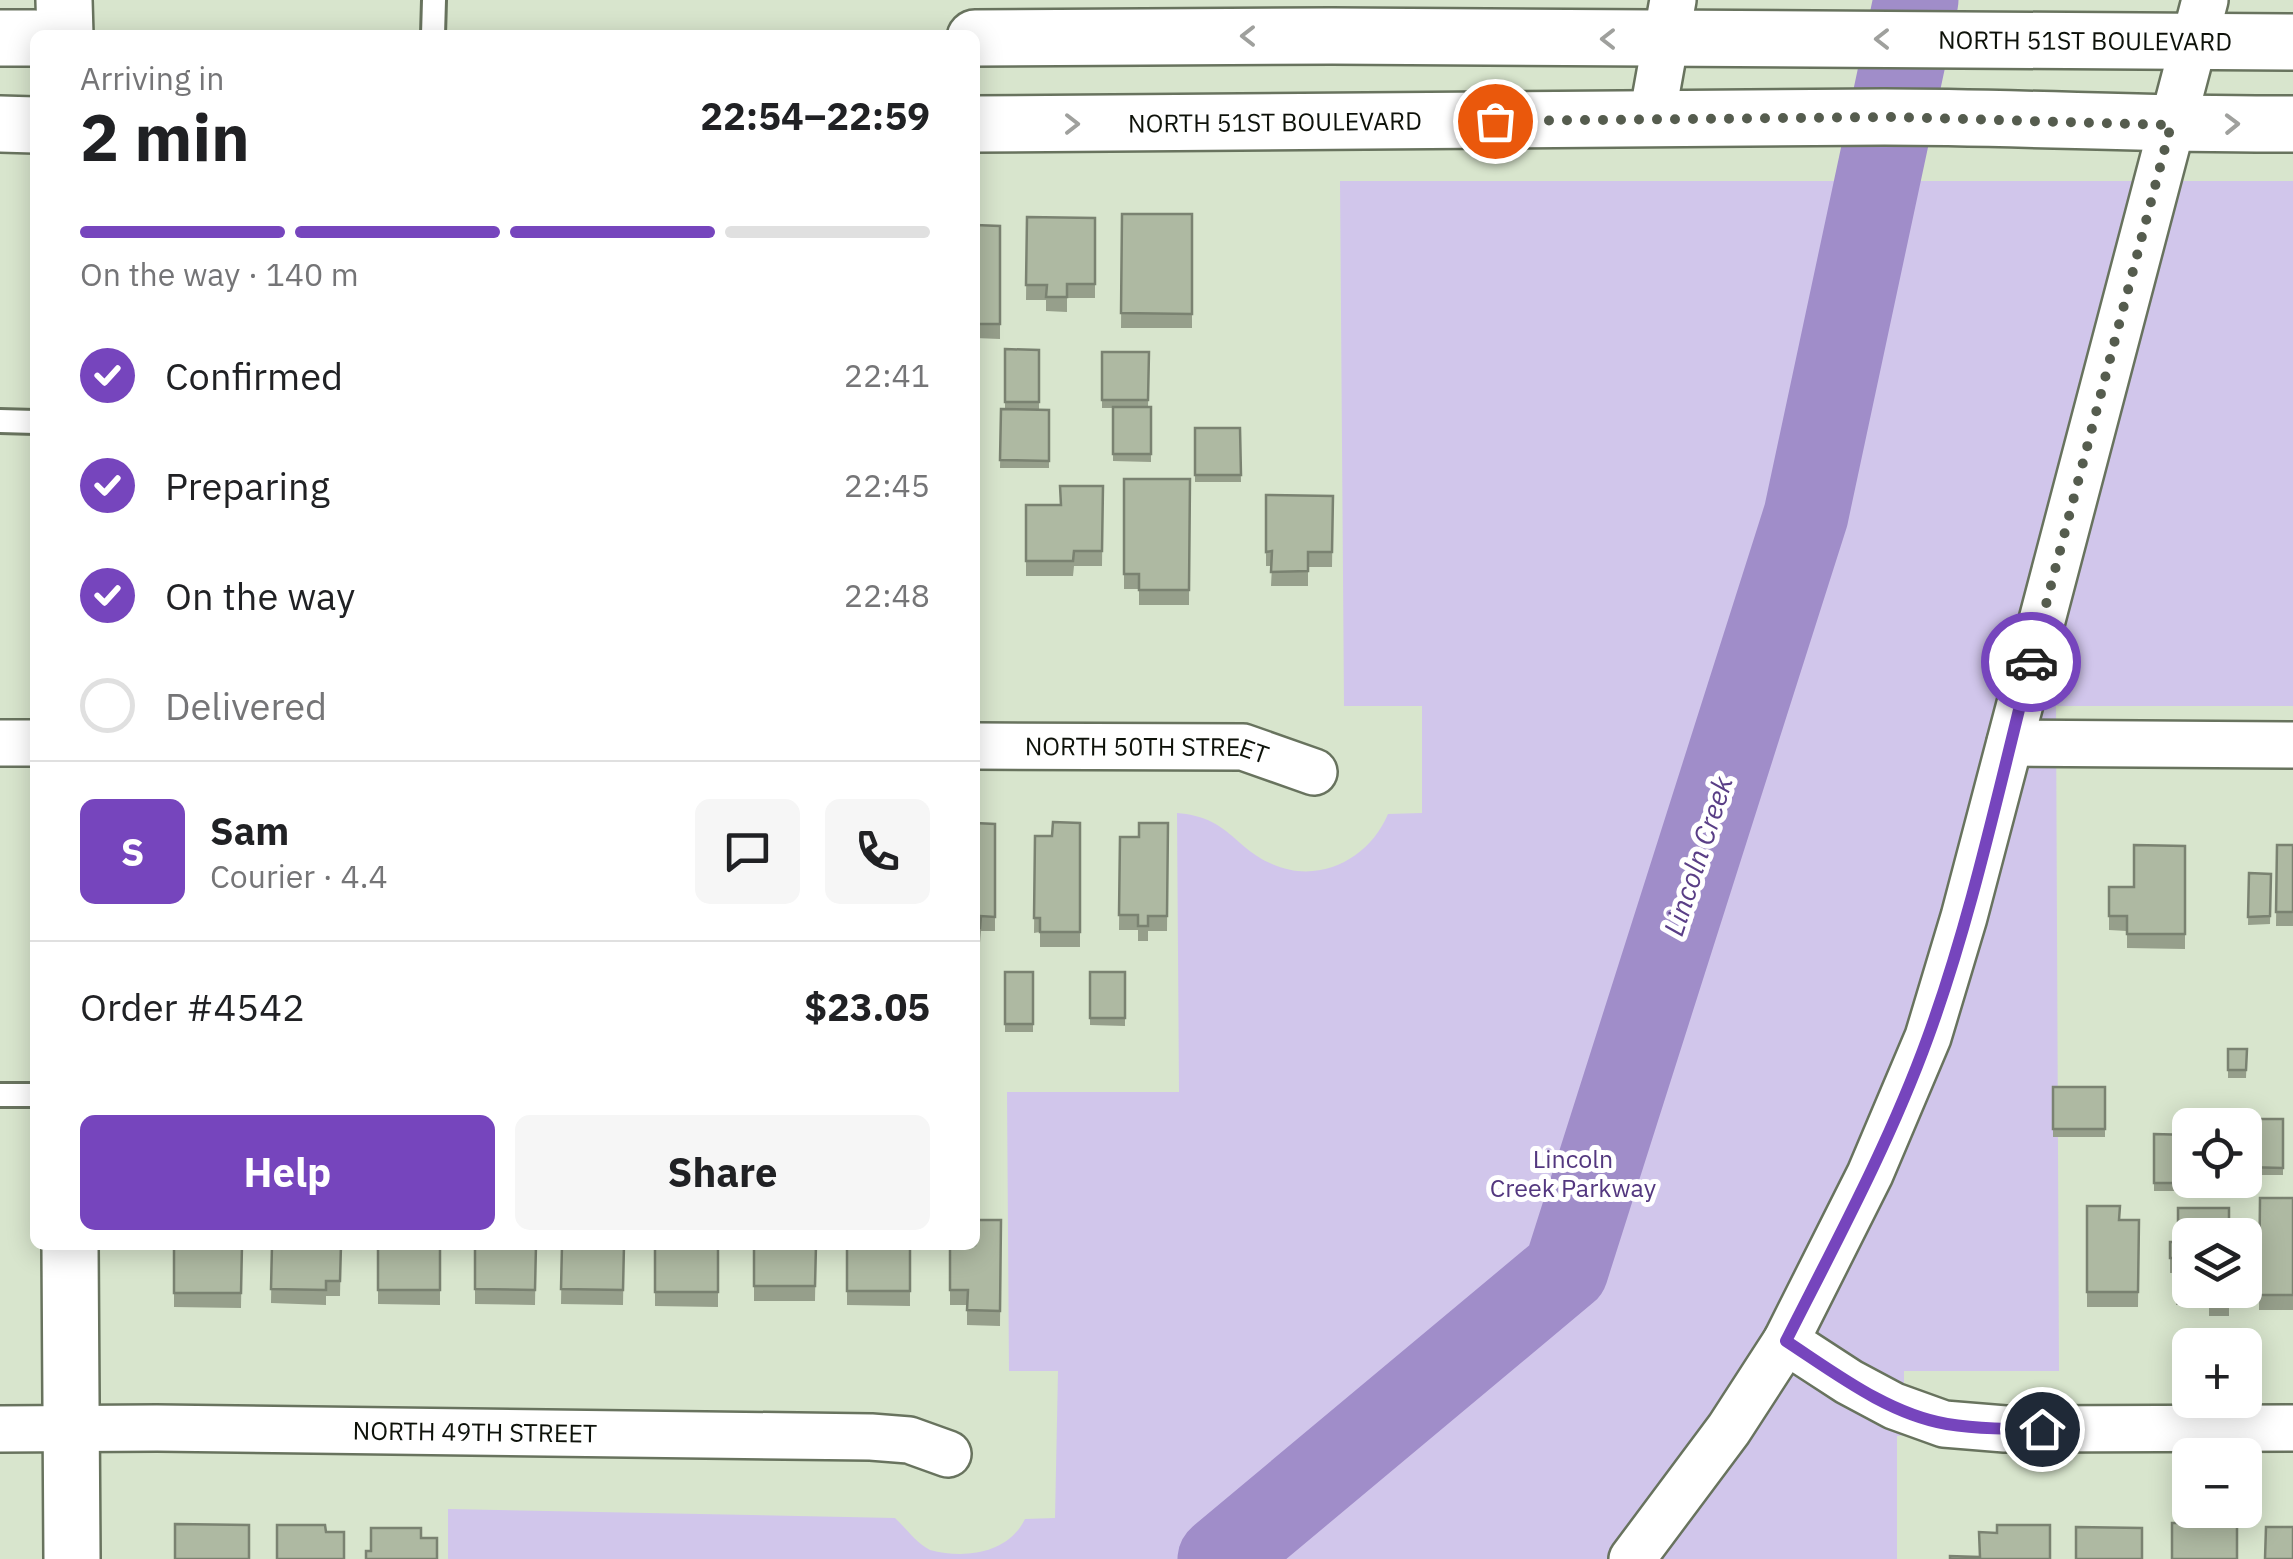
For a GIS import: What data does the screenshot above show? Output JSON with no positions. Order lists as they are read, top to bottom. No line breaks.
{"streets":{"street":["NORTH 51ST BOULEVARD","NORTH 50TH STREET","NORTH 49TH STREET"]},"water":["Lincoln Creek"],"parks":["Lincoln Creek Parkway"],"page":{"heading":["2 min","Arriving in","22:54–22:59"],"panel":["Sam","Courier · 4.4","Order #4542","$23.05"],"bar":"On the way · 140 m","list":[["Confirmed","22:41"],["Preparing","22:45"],["On the way","22:48"],"Delivered"],"round":"S","buttons":["Help","Share"],"map_buttons":["+","−"]}}
